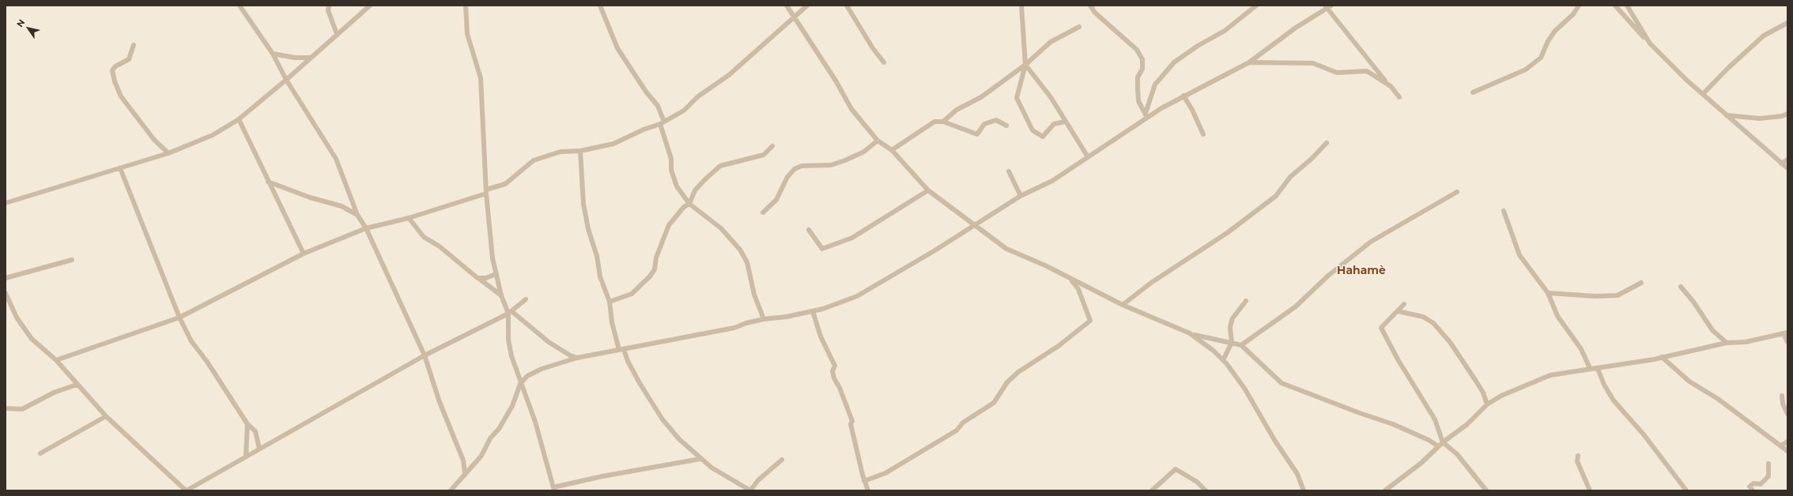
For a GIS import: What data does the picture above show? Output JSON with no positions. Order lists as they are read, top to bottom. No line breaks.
{"districts":["Hahamè"],"north":"top left"}
